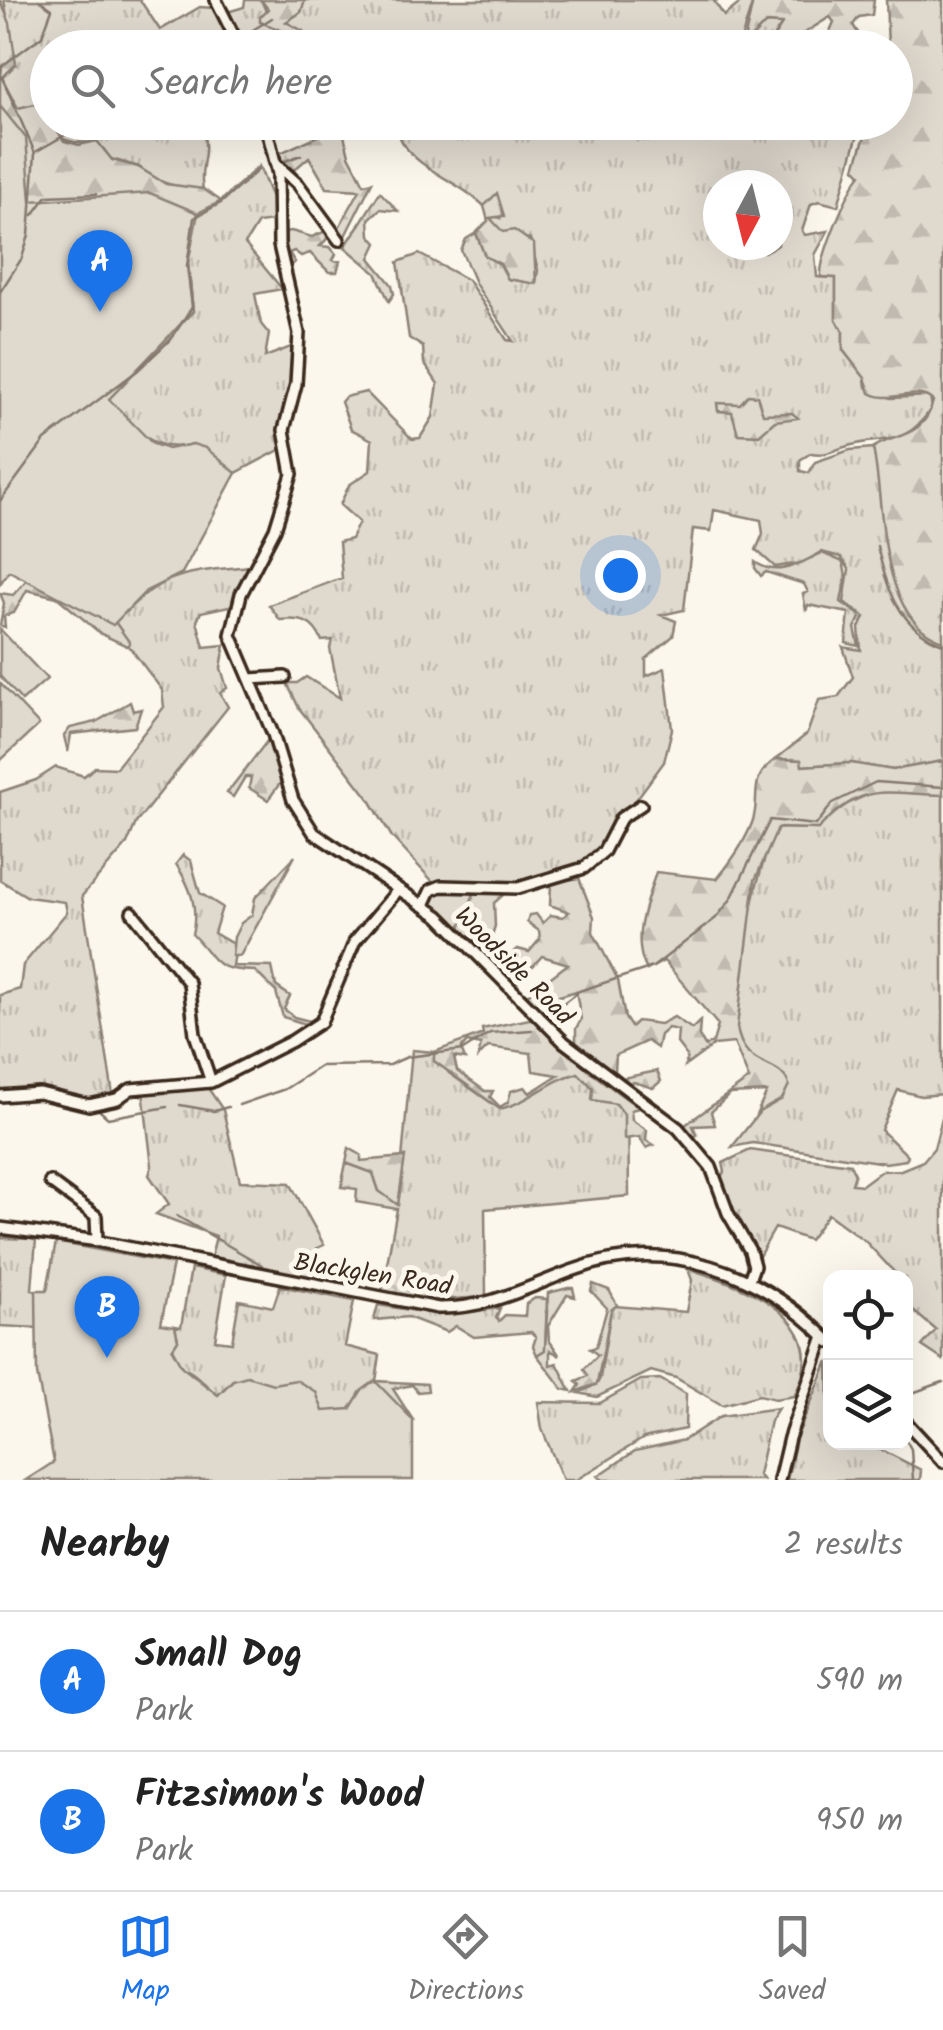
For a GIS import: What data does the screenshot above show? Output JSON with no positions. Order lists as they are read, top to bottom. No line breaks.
{"streets":{"street":["Woodside Road","Blackglen Road"]},"crossings":[["Woodside Road","Blackglen Road"]],"north":"bottom","page":{"search":"Search here","pins":["A","B"],"heading":["Nearby","2 results"],"list":[{"mark":"A","name":"Small Dog","note":"Park","value":"590 m"},{"mark":"B","name":"Fitzsimon's Wood","note":"Park","value":"950 m"}],"nav":["Map","Directions","Saved"]}}
